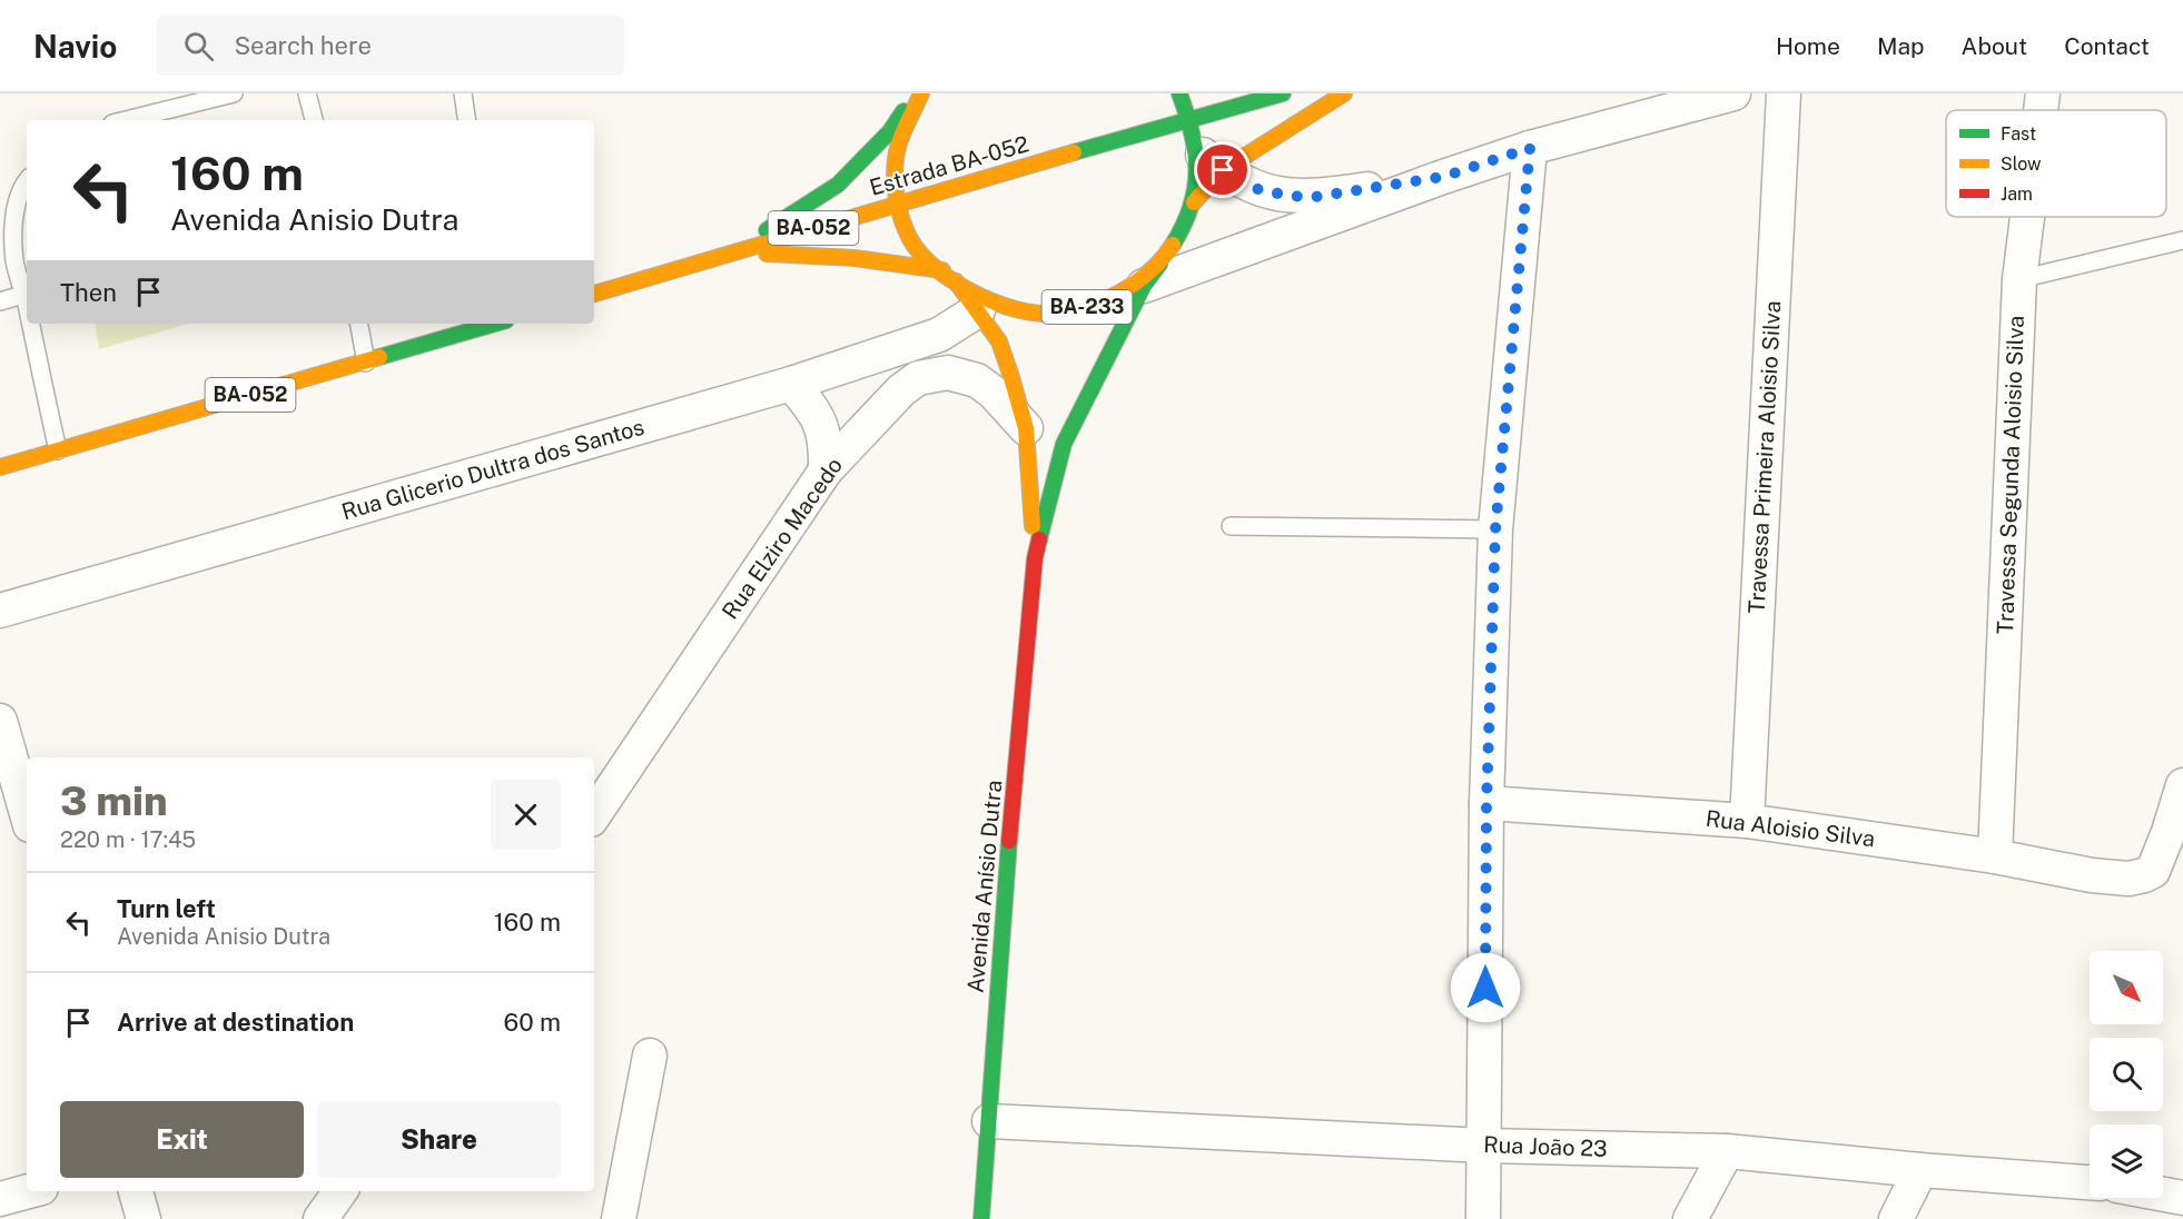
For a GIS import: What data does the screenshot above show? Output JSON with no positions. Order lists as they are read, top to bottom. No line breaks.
{"streets":{"main road":["Estrada BA-052","BA-052","BA-233","Avenida Anísio Dutra"],"street":["Travessa Primeira Aloisio Silva","Rua Glicerio Dultra dos Santos","Travessa Segunda Aloisio Silva","Rua Elziro Macedo","Rua Aloisio Silva","Rua João 23"]},"crossings":[["Estrada BA-052","BA-233"],["Travessa Primeira Aloisio Silva","Rua Aloisio Silva"],["Travessa Segunda Aloisio Silva","Rua Aloisio Silva"],["Avenida Anísio Dutra","Rua João 23"]],"legend":["Fast","Slow","Jam"],"north":"bottom right","page":{"header":"Navio","search":"Search here","nav":["Home","Map","About","Contact"],"turn":["160 m","Avenida Anisio Dutra"],"then":"Then","heading":["3 min","220 m · 17:45"],"list":[{"name":"Turn left","note":"Avenida Anisio Dutra","value":"160 m"},{"name":"Arrive at destination","value":"60 m"}],"buttons":["Exit","Share"]}}
